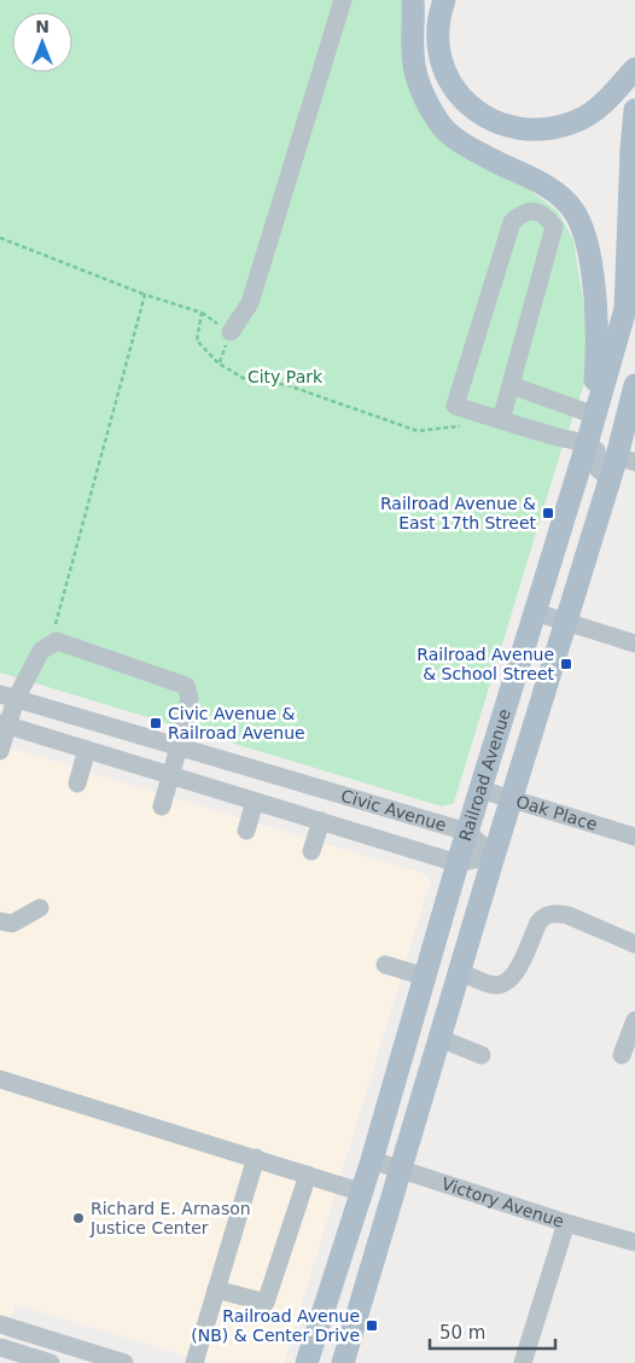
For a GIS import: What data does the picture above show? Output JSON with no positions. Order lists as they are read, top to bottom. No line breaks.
{"streets":{"main road":["Railroad Avenue"],"street":["Civic Avenue","Oak Place","Victory Avenue"]},"crossings":[["Railroad Avenue","Civic Avenue"],["Railroad Avenue","Oak Place"],["Railroad Avenue","Victory Avenue"]],"parks":["City Park"],"places":{"transit":["Railroad Avenue & East 17th Street","Railroad Avenue & School Street","Civic Avenue & Railroad Avenue","Railroad Avenue (NB) & Center Drive"],"other":["Richard E. Arnason Justice Center"]},"scale_bar":"50 m","north":"top"}
